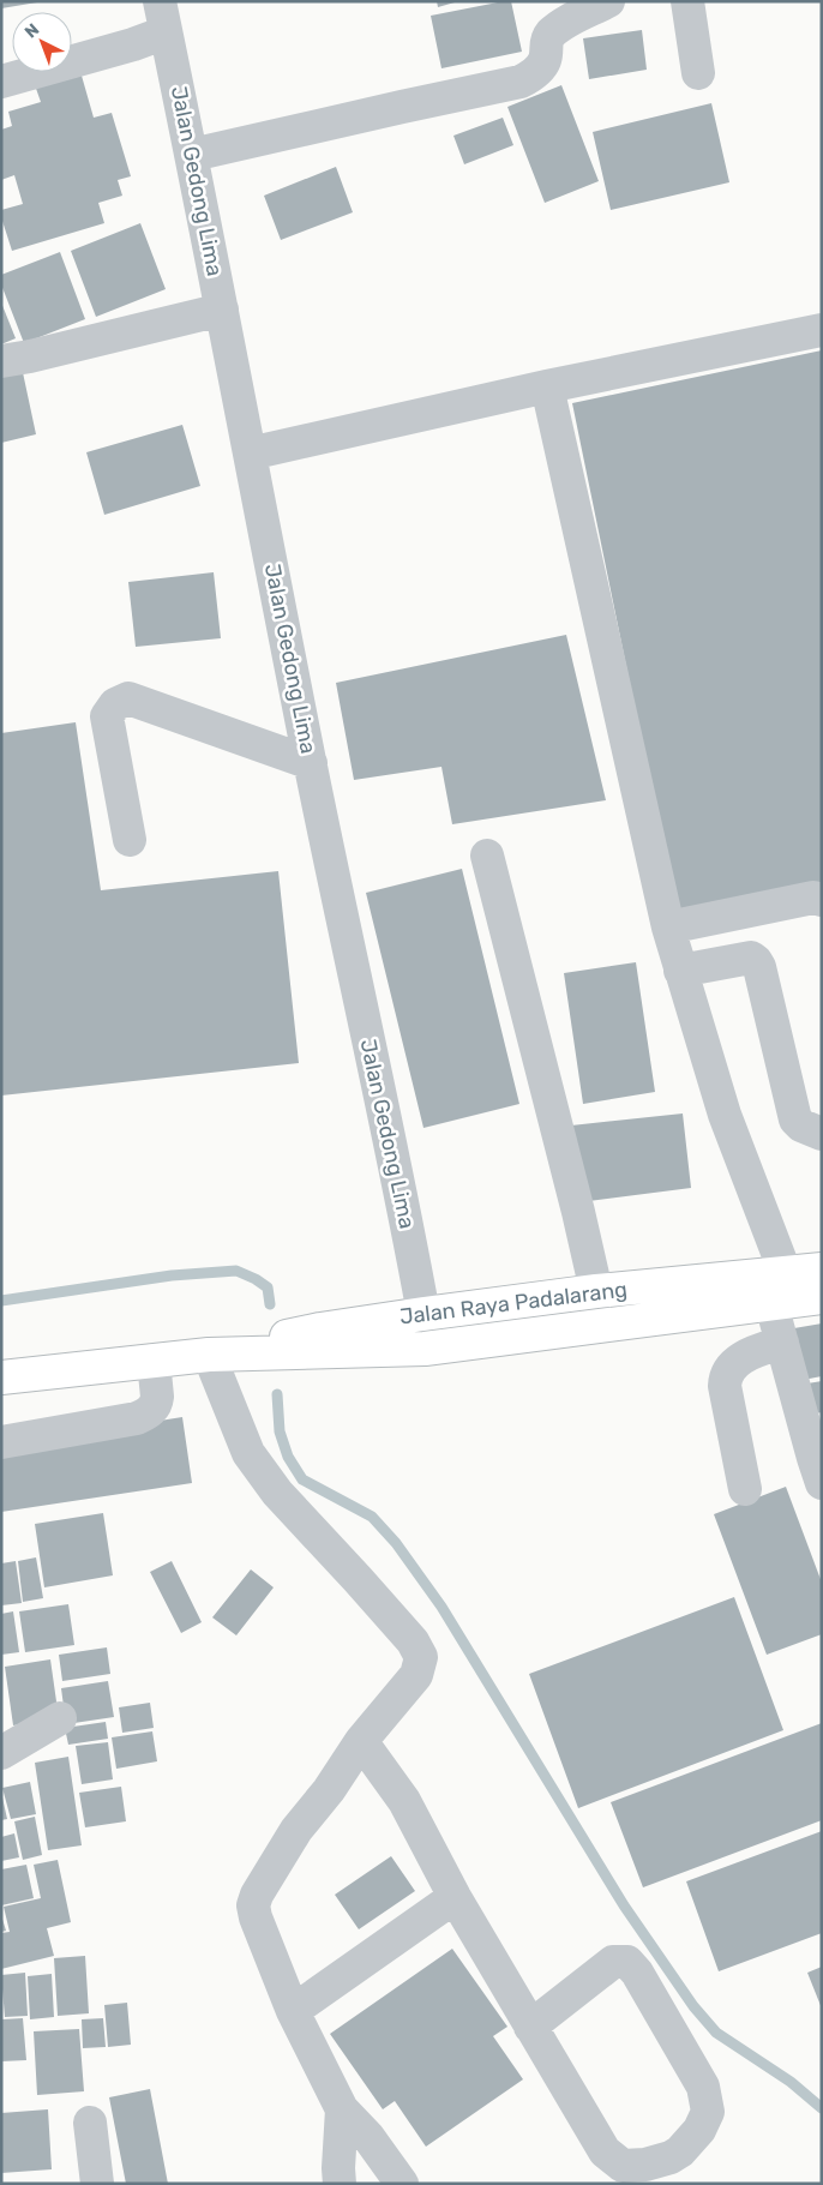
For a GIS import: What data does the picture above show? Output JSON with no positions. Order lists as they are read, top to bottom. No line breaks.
{"streets":{"highway":["Jalan Raya Padalarang"],"street":["Jalan Gedong Lima"]},"crossings":[["Jalan Gedong Lima","Jalan Raya Padalarang"]],"north":"top left"}
